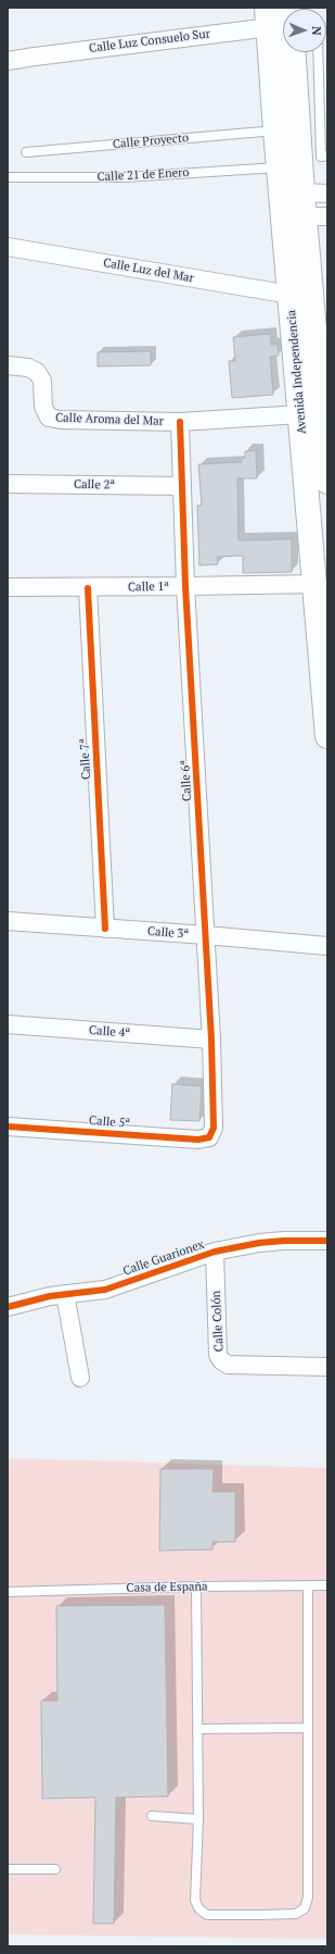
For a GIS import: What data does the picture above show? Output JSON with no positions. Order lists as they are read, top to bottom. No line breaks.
{"streets":{"main road":["Avenida Independencia"],"street":["Calle Luz Consuelo Sur","Calle Luz del Mar","Calle Aroma del Mar","Calle 2ª","Calle 1ª","Calle 7ª","Calle 6ª","Calle 3ª","Calle 4ª","Calle 5ª","Calle Guarionex","Calle Colón"],"lane":["Calle Proyecto","Calle 21 de Enero","Casa de España"]},"crossings":[["Calle Luz Consuelo Sur","Avenida Independencia"],["Calle Proyecto","Avenida Independencia"],["Calle 21 de Enero","Avenida Independencia"],["Calle Luz del Mar","Avenida Independencia"],["Avenida Independencia","Calle Aroma del Mar"],["Avenida Independencia","Calle 1ª"],["Calle Aroma del Mar","Calle 6ª"],["Calle 2ª","Calle 6ª"],["Calle 1ª","Calle 7ª"],["Calle 1ª","Calle 6ª"],["Calle 7ª","Calle 3ª"],["Calle 6ª","Calle 3ª"],["Calle 6ª","Calle 4ª"],["Calle 6ª","Calle 5ª"],["Calle Guarionex","Calle Colón"]],"north":"right"}
